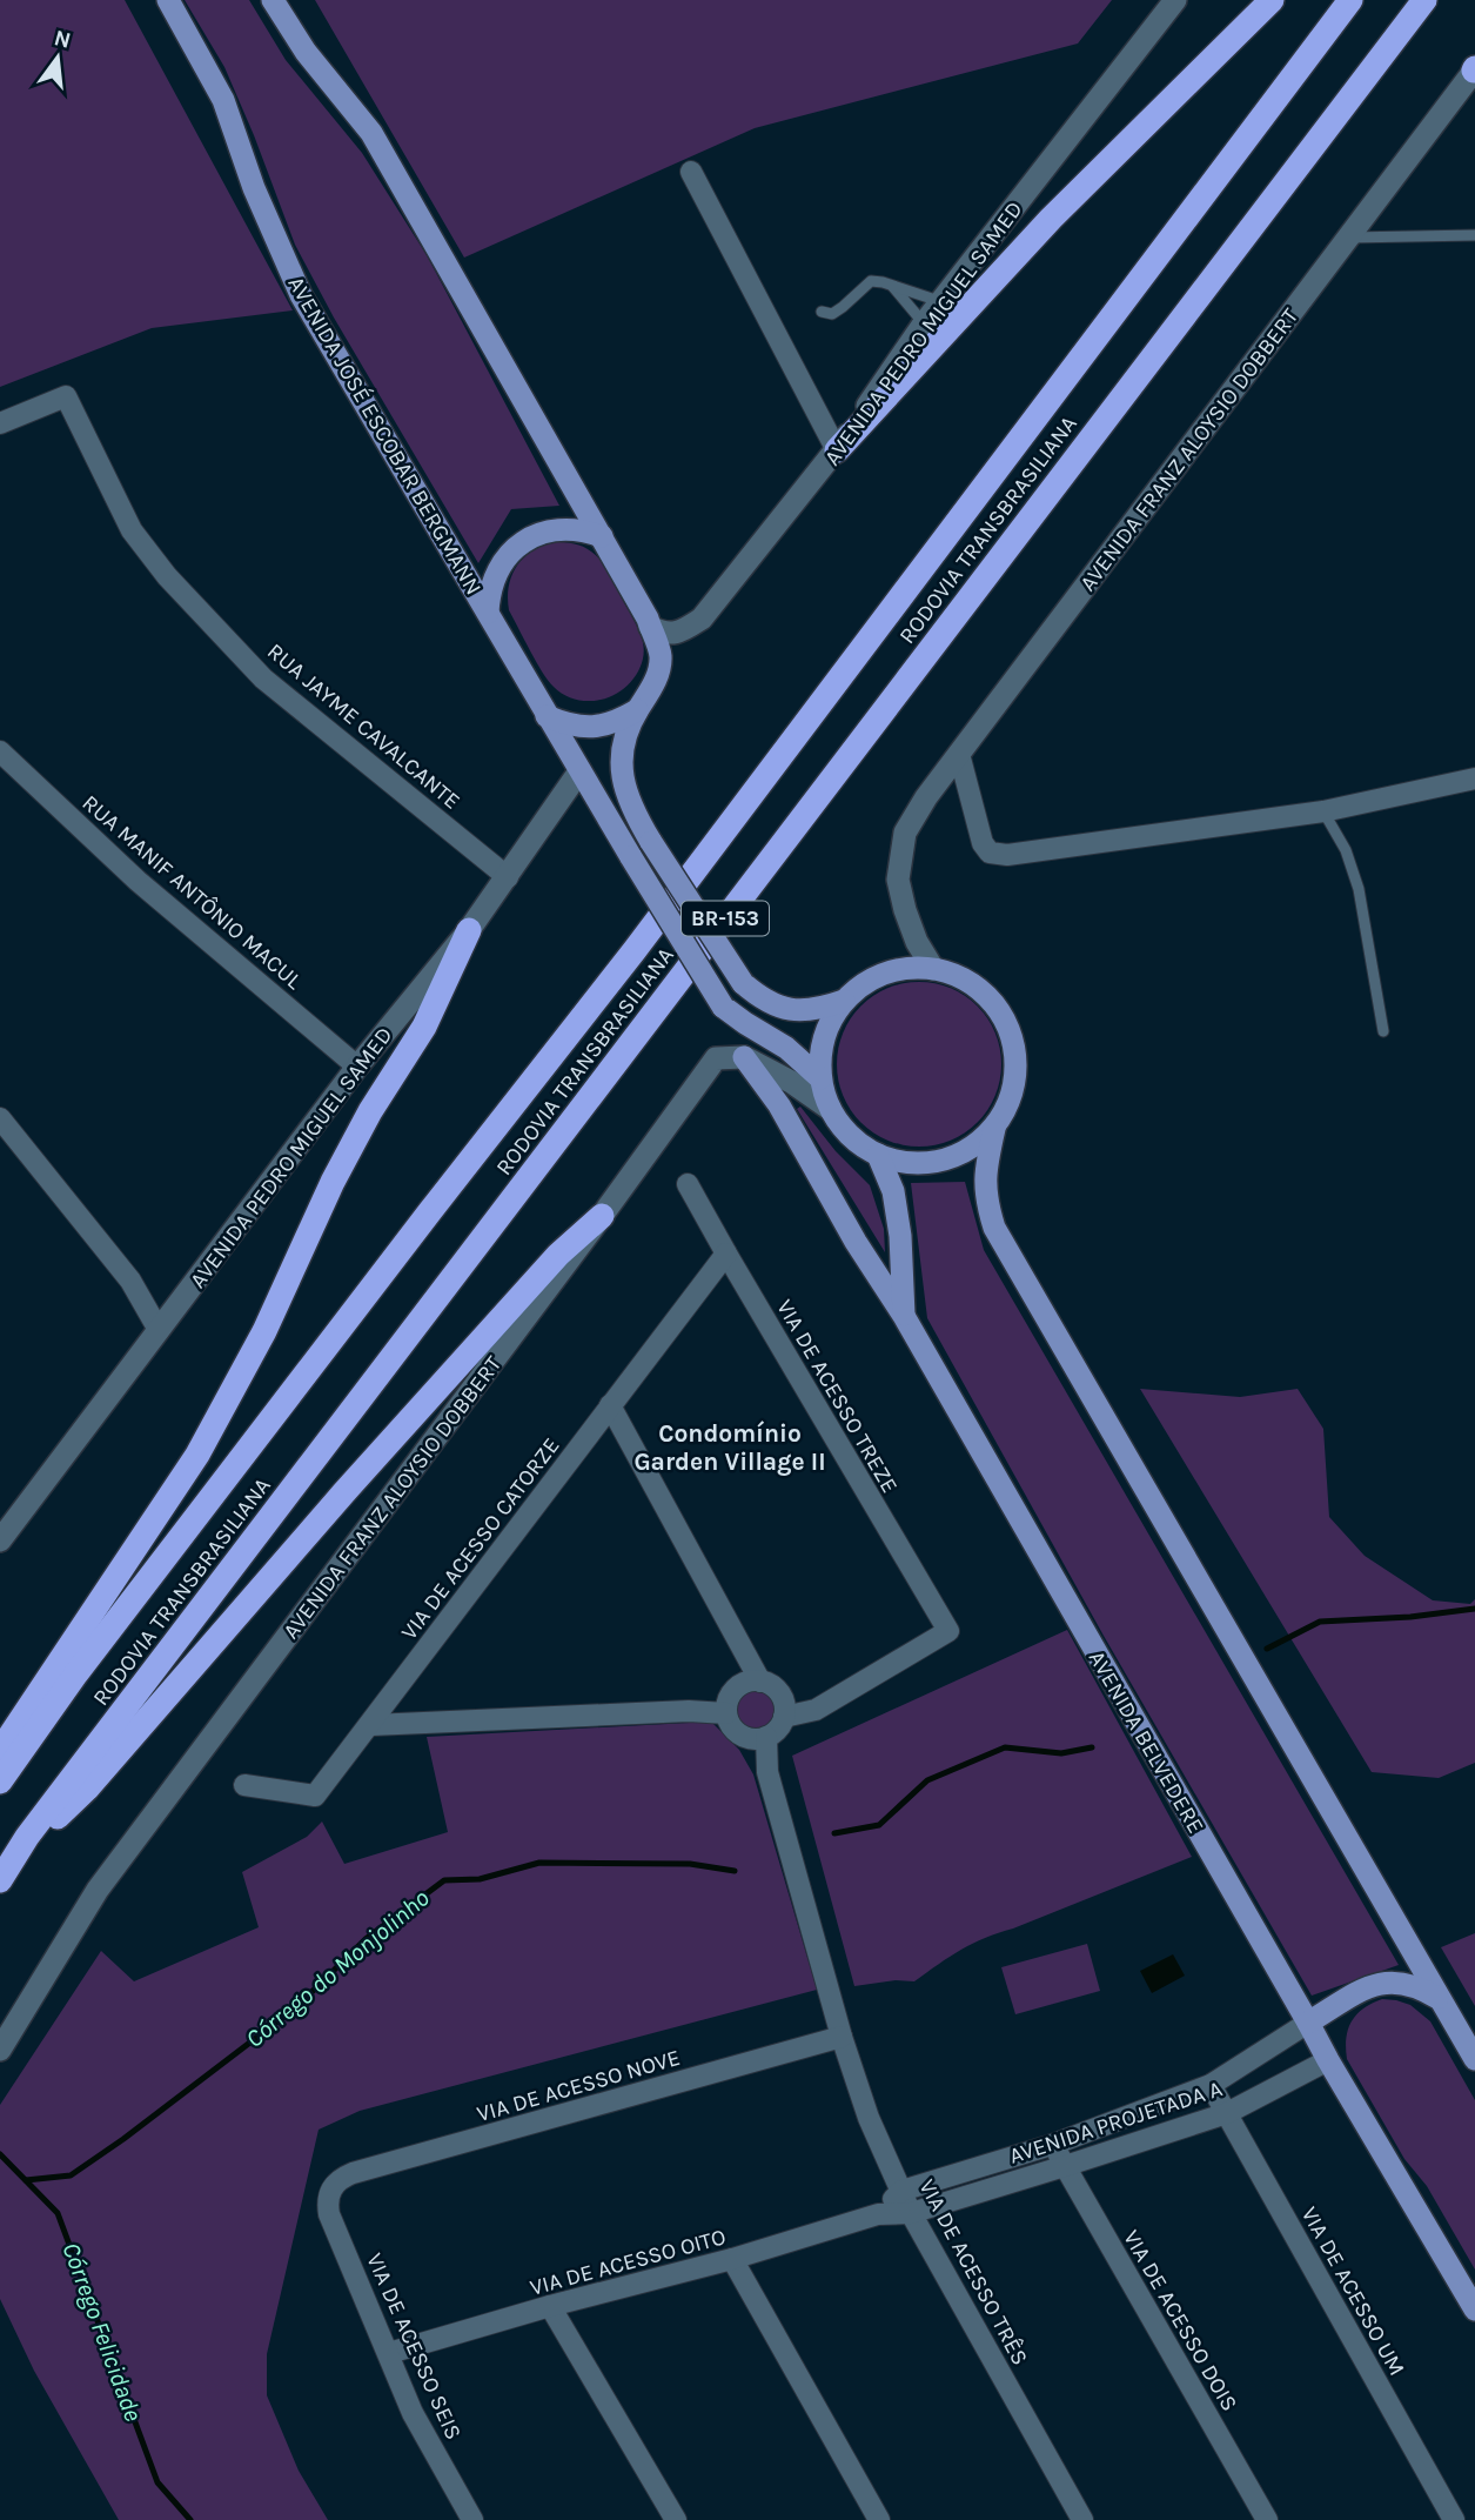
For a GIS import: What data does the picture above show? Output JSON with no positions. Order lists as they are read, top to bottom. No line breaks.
{"streets":{"highway":["RODOVIA TRANSBRASILIANA","BR-153"],"main road":["AVENIDA PEDRO MIGUEL SAMED","AVENIDA JOSÉ ESCOBAR BERGMANN","AVENIDA FRANZ ALOYSIO DOBBERT","AVENIDA BELVEDERE"],"street":["RUA JAYME CAVALCANTE","RUA MANIF ANTÔNIO MACUL","VIA DE ACESSO TREZE","VIA DE ACESSO CATORZE","VIA DE ACESSO NOVE","AVENIDA PROJETADA A","VIA DE ACESSO OITO","VIA DE ACESSO TRÊS","VIA DE ACESSO UM","VIA DE ACESSO DOIS","VIA DE ACESSO SEIS"]},"crossings":[["AVENIDA PEDRO MIGUEL SAMED","AVENIDA JOSÉ ESCOBAR BERGMANN"],["AVENIDA PEDRO MIGUEL SAMED","RUA JAYME CAVALCANTE"],["AVENIDA PEDRO MIGUEL SAMED","RUA MANIF ANTÔNIO MACUL"],["AVENIDA JOSÉ ESCOBAR BERGMANN","AVENIDA FRANZ ALOYSIO DOBBERT"],["AVENIDA JOSÉ ESCOBAR BERGMANN","AVENIDA BELVEDERE"],["AVENIDA FRANZ ALOYSIO DOBBERT","AVENIDA BELVEDERE"],["VIA DE ACESSO TREZE","VIA DE ACESSO CATORZE"],["VIA DE ACESSO TREZE","VIA DE ACESSO TRÊS"],["AVENIDA BELVEDERE","AVENIDA PROJETADA A"],["VIA DE ACESSO NOVE","VIA DE ACESSO TRÊS"],["VIA DE ACESSO NOVE","VIA DE ACESSO SEIS"],["AVENIDA PROJETADA A","VIA DE ACESSO OITO"],["AVENIDA PROJETADA A","VIA DE ACESSO TRÊS"],["AVENIDA PROJETADA A","VIA DE ACESSO UM"],["AVENIDA PROJETADA A","VIA DE ACESSO DOIS"],["VIA DE ACESSO OITO","VIA DE ACESSO TRÊS"],["VIA DE ACESSO OITO","VIA DE ACESSO SEIS"]],"districts":["Condomínio Garden Village II"],"water":["Córrego do Monjolinho","Córrego Felicidade"],"north":"top"}
